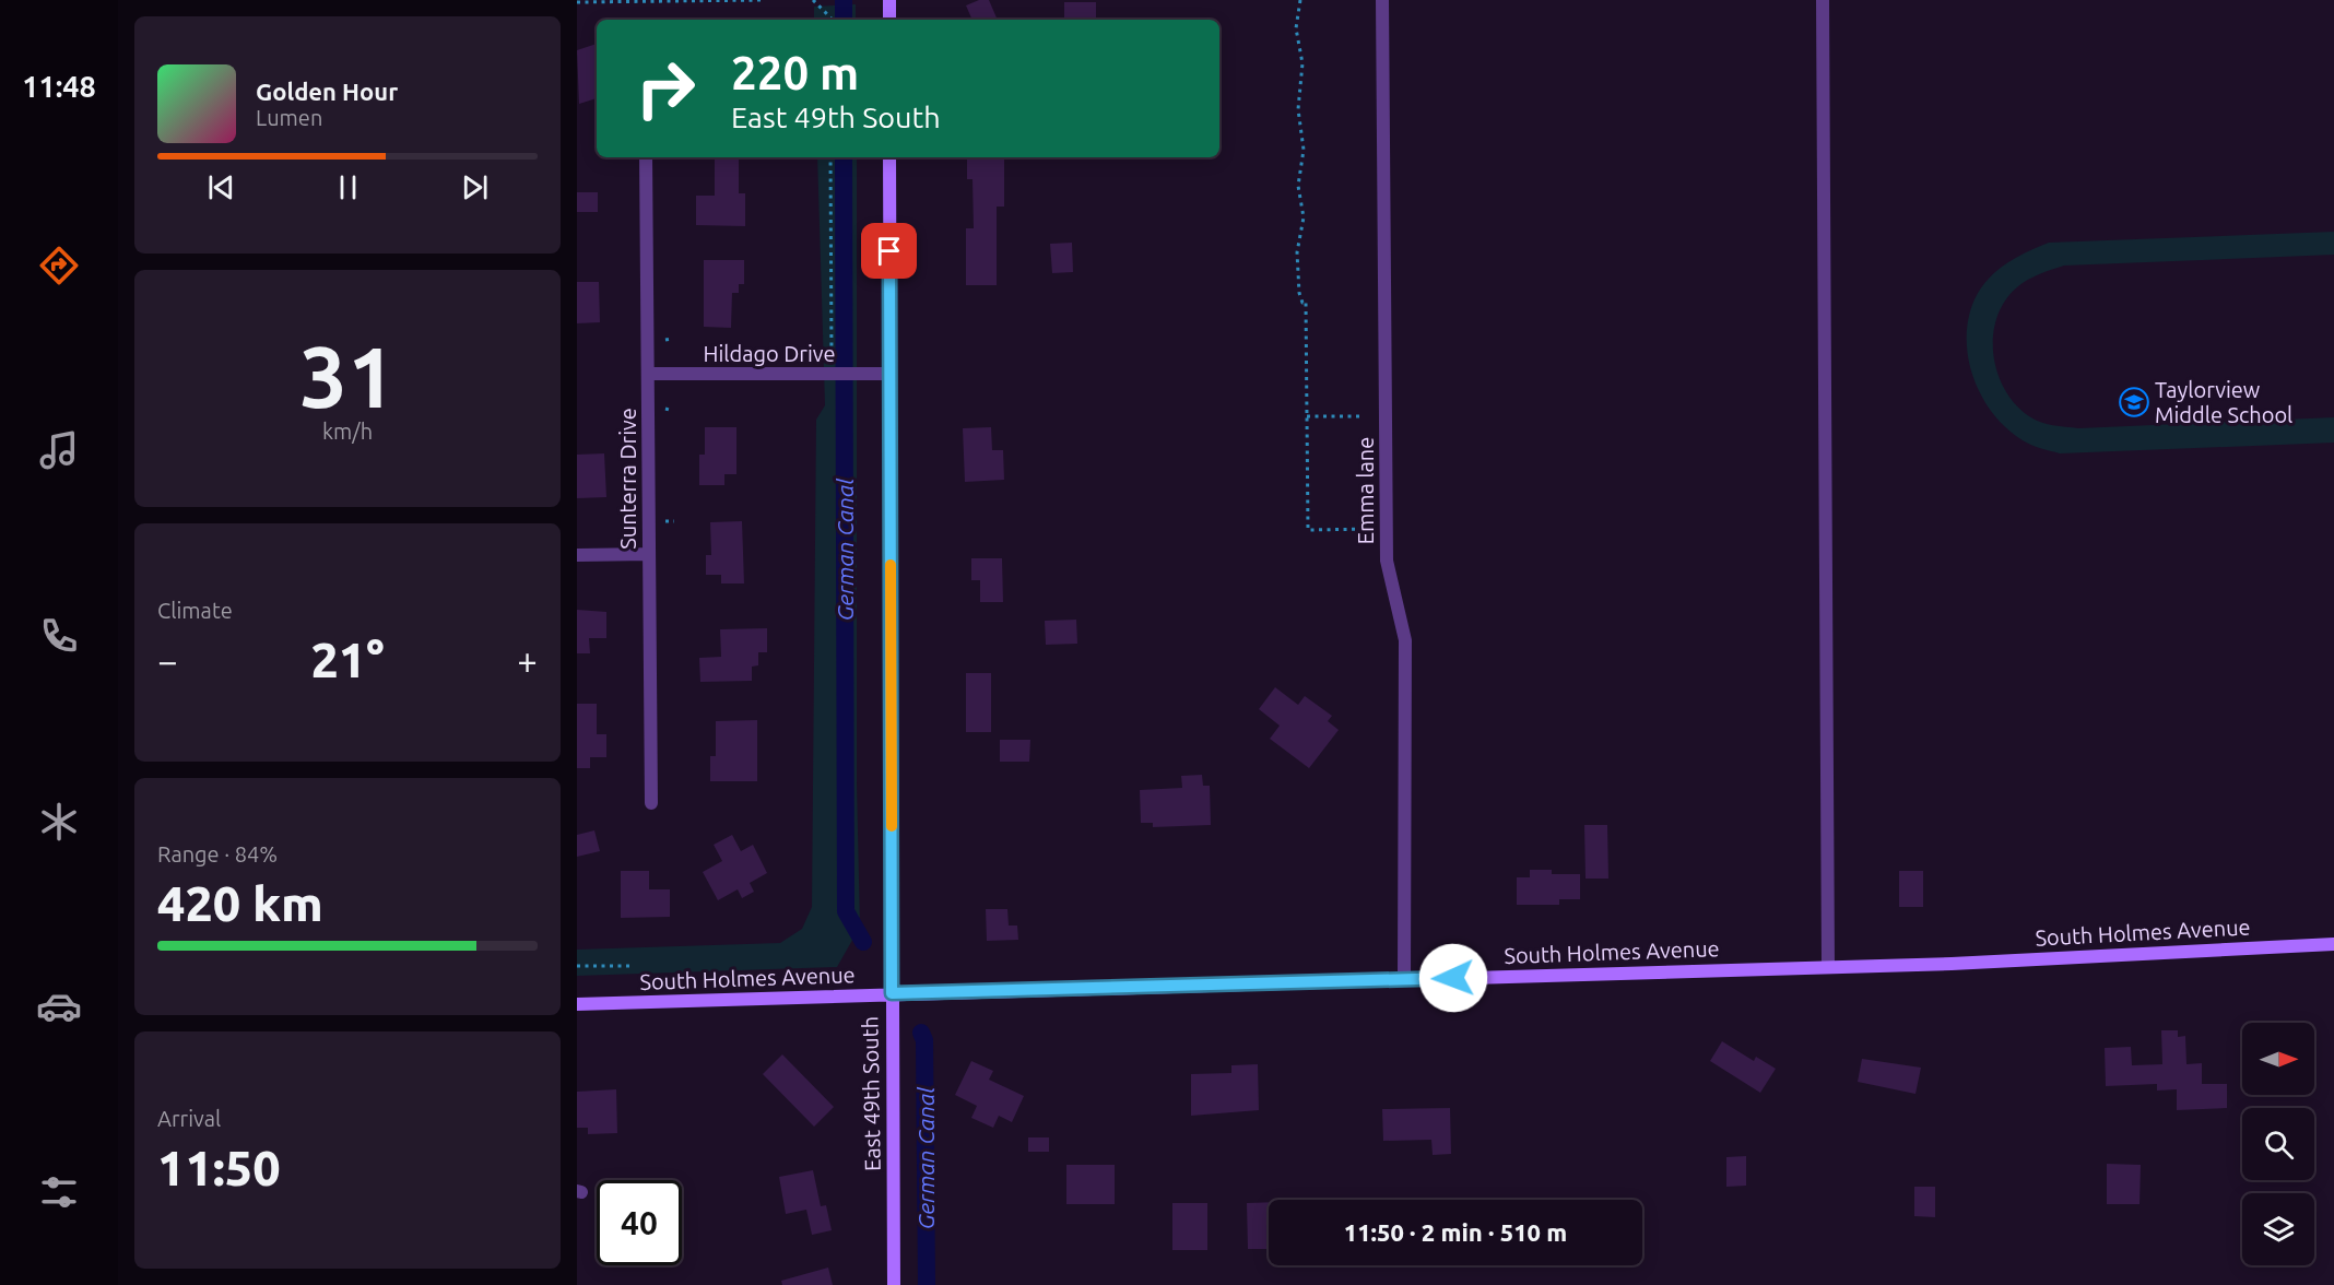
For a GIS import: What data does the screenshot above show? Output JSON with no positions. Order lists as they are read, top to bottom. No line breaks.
{"streets":{"street":["Hildago Drive","Sunterra Drive","Emma lane","South Holmes Avenue","East 49th South"]},"crossings":[["Hildago Drive","Sunterra Drive"],["Hildago Drive","East 49th South"],["Emma lane","South Holmes Avenue"],["South Holmes Avenue","East 49th South"]],"water":["German Canal"],"places":{"school or university":["Taylorview Middle School"]},"north":"right","page":{"tabs":"11:48","turn":["220 m","East 49th South"],"song":["Golden Hour","Lumen"],"tile":[["31","km/h"],"Climate",["Range · 84%","420 km"],["Arrival","11:50"]],"heat":["−","21°","+"],"limit":"40","trip":"11:50 · 2 min · 510 m"}}
